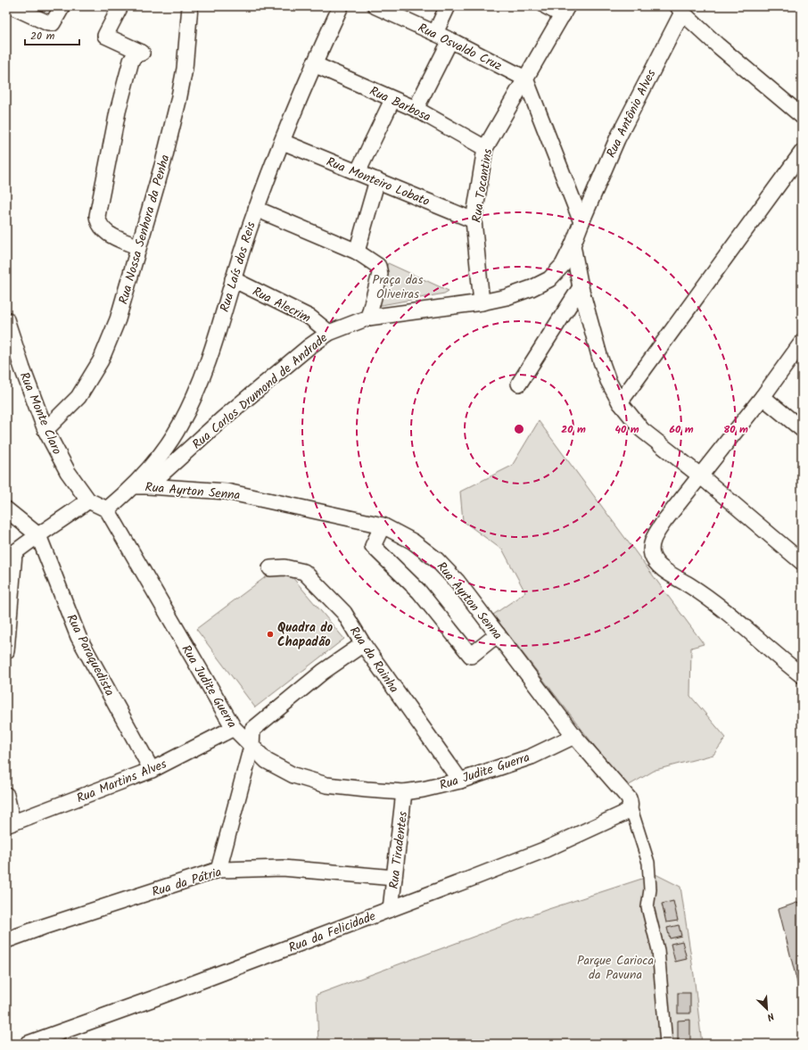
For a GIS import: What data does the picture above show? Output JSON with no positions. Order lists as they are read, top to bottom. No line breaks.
{"streets":{"street":["Rua Osvaldo Cruz","Rua Barbosa","Rua Antônio Alves","Rua Monteiro Lobato","Rua Tocantins","Rua Nossa Senhora da Penha","Rua Laís dos Reis","Rua Alecrim","Rua Carlos Drumond de Andrade","Rua Monte Claro","Rua Ayrton Senna","Rua Paraquedista","Rua da Rainha","Rua Judite Guerra","Rua Martins Alves","Rua Tiradentes","Rua da Pátria","Rua da Felicidade"]},"crossings":[["Rua Osvaldo Cruz","Rua Tocantins"],["Rua Barbosa","Rua Tocantins"],["Rua Barbosa","Rua Laís dos Reis"],["Rua Antônio Alves","Rua Carlos Drumond de Andrade"],["Rua Monteiro Lobato","Rua Tocantins"],["Rua Monteiro Lobato","Rua Laís dos Reis"],["Rua Tocantins","Rua Carlos Drumond de Andrade"],["Rua Nossa Senhora da Penha","Rua Monte Claro"],["Rua Laís dos Reis","Rua Alecrim"],["Rua Laís dos Reis","Rua Carlos Drumond de Andrade"],["Rua Laís dos Reis","Rua Ayrton Senna"],["Rua Laís dos Reis","Rua Judite Guerra"],["Rua Alecrim","Rua Carlos Drumond de Andrade"],["Rua Carlos Drumond de Andrade","Rua Ayrton Senna"],["Rua Ayrton Senna","Rua Judite Guerra"],["Rua Ayrton Senna","Rua da Felicidade"],["Rua Paraquedista","Rua Martins Alves"],["Rua da Rainha","Rua Judite Guerra"],["Rua Judite Guerra","Rua Martins Alves"],["Rua Judite Guerra","Rua Tiradentes"],["Rua Tiradentes","Rua da Pátria"],["Rua Tiradentes","Rua da Felicidade"]],"parks":["Praça das Oliveiras","Parque Carioca da Pavuna"],"places":["Quadra do Chapadão"],"scale_bar":"20 m","north":"bottom right","rings":["20 m","40 m","60 m","80 m"]}
